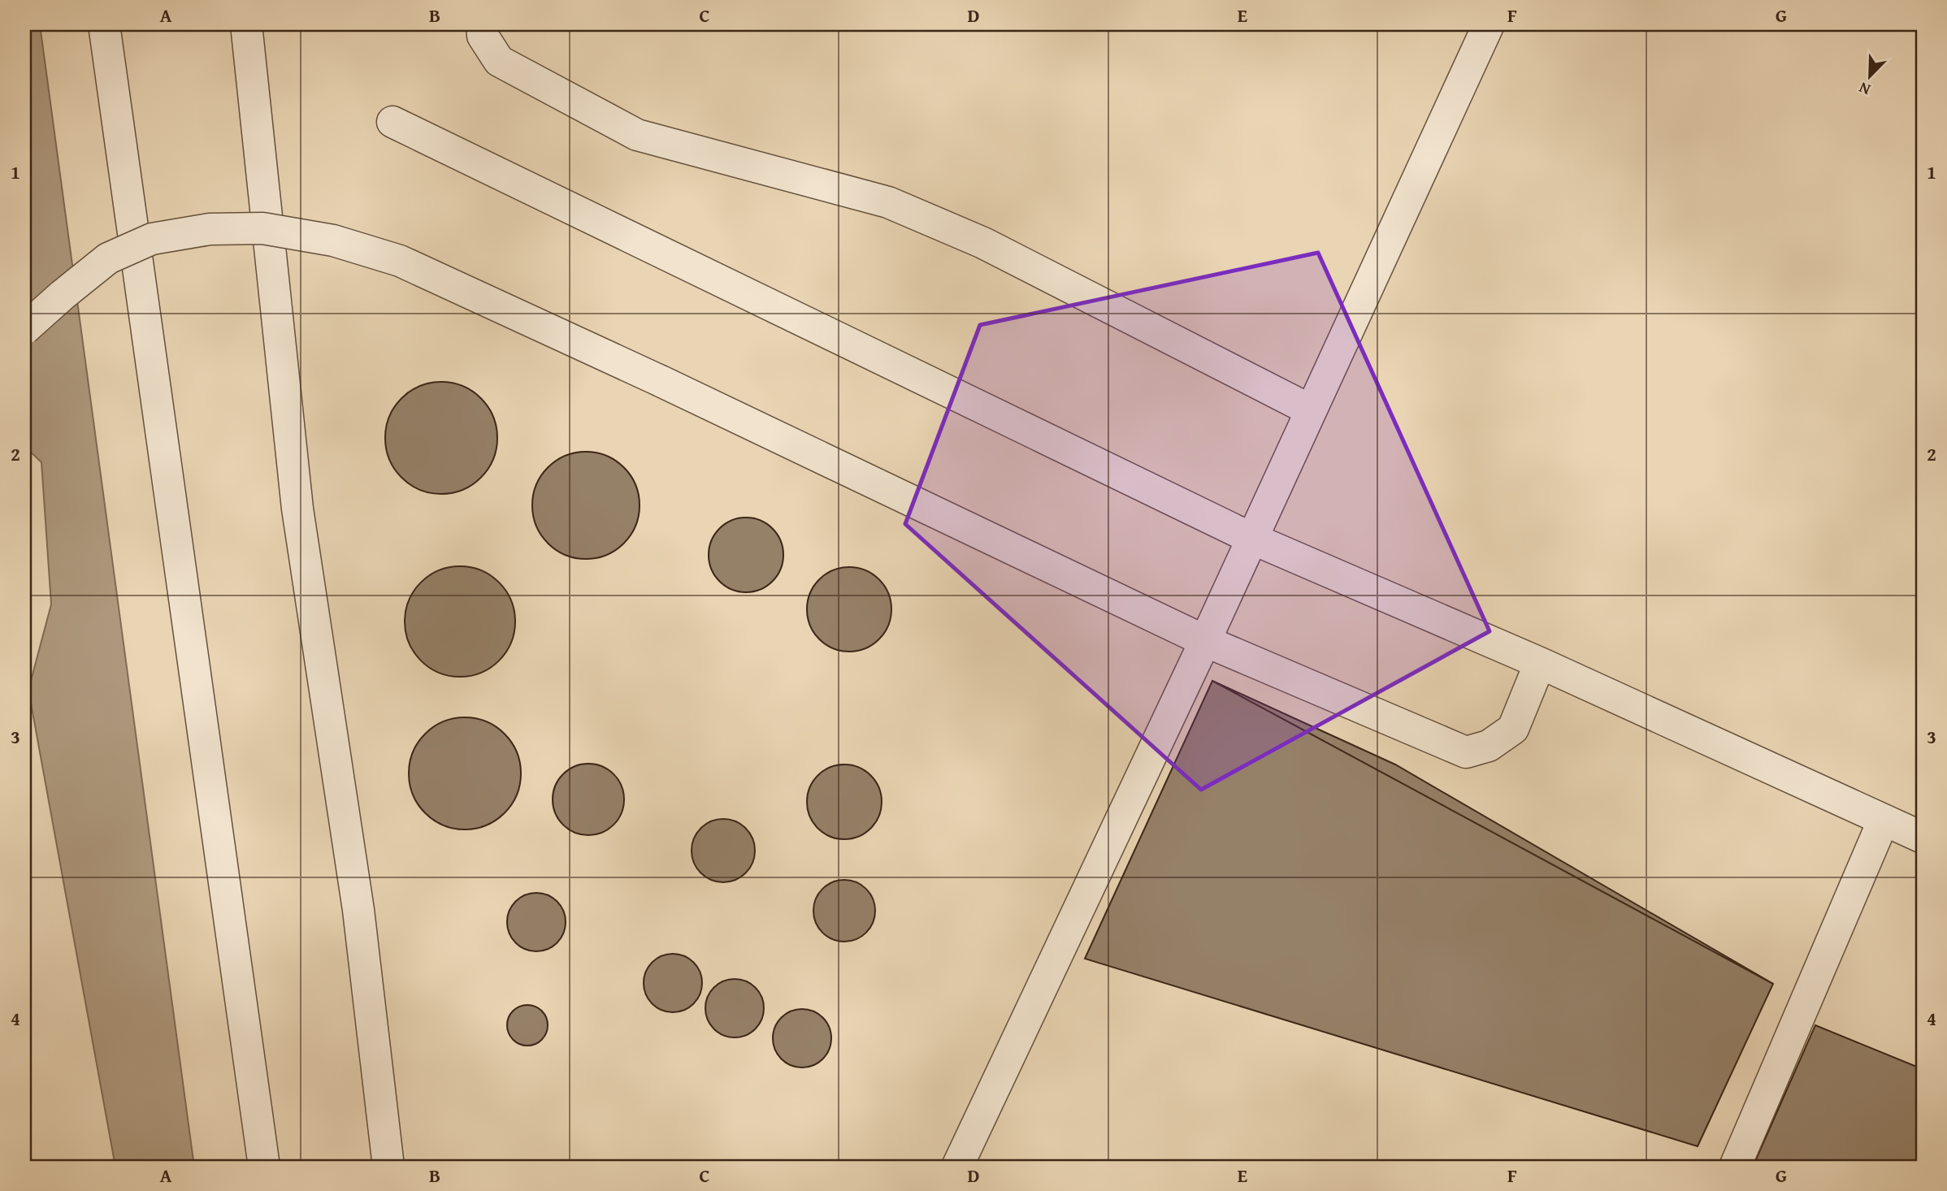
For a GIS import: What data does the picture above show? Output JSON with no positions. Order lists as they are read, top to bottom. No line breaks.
{"north":"bottom left","grid":{"columns":["A","B","C","D","E","F","G"],"rows":["1","2","3","4"]}}
